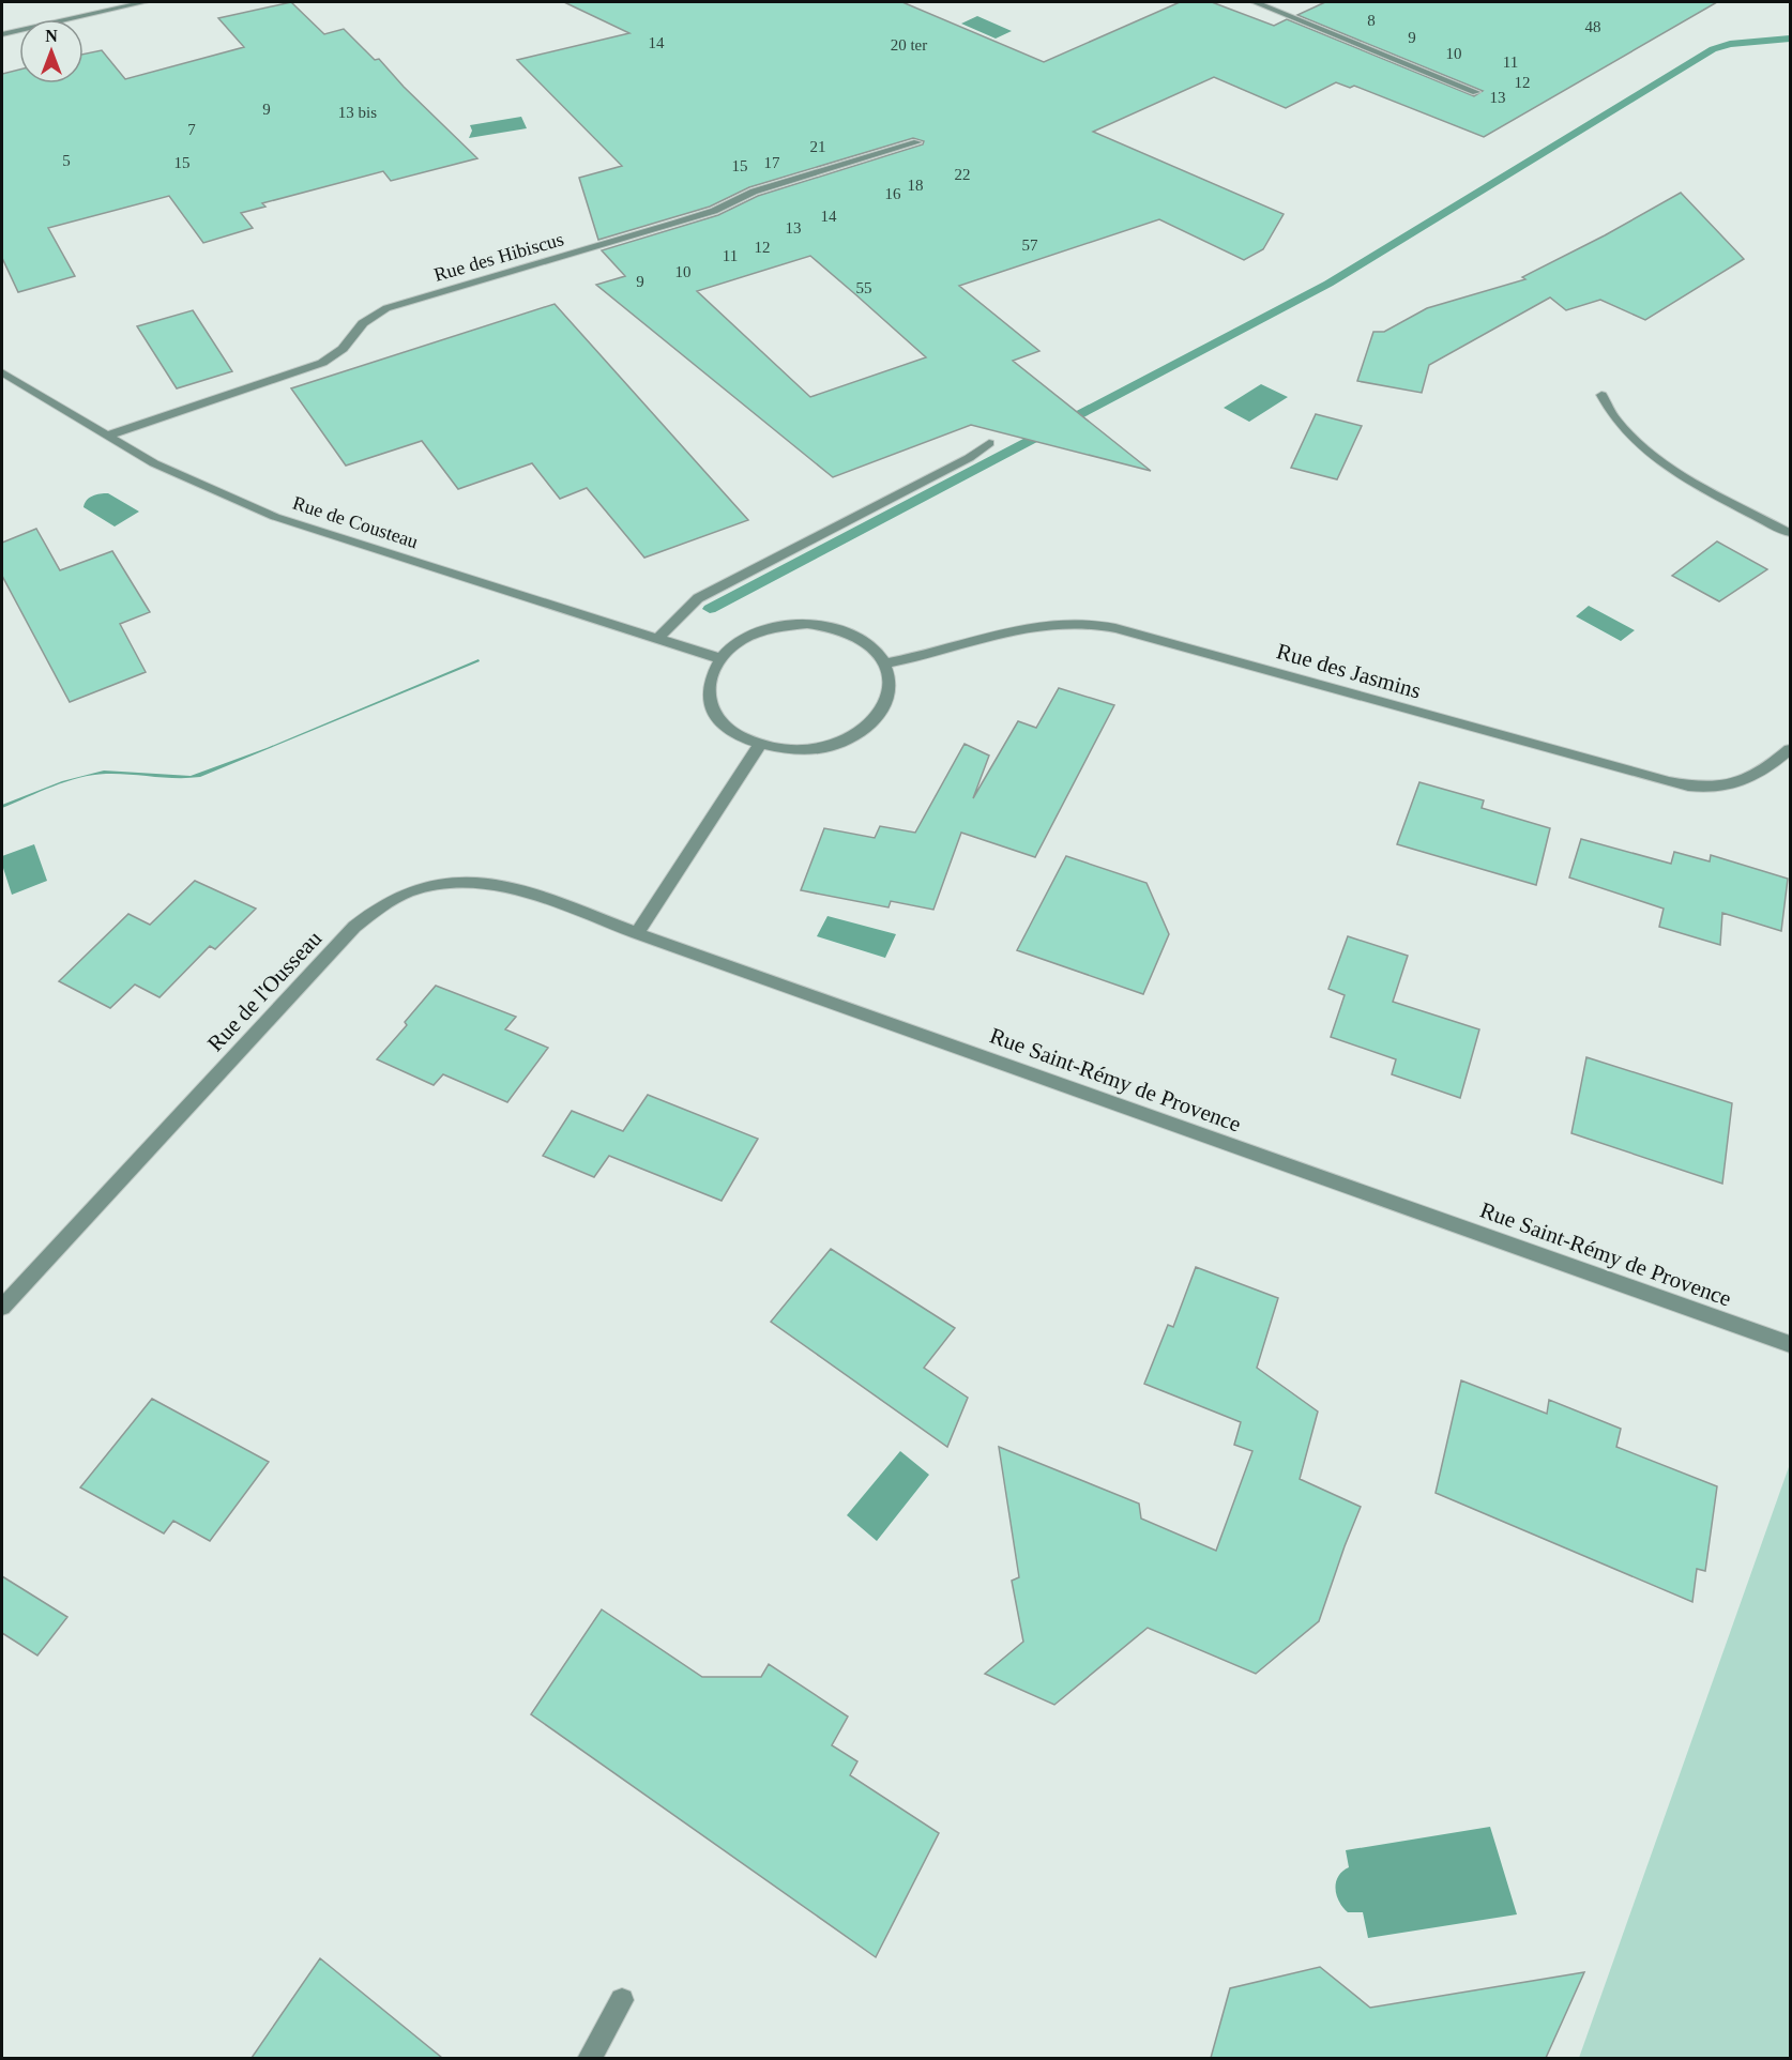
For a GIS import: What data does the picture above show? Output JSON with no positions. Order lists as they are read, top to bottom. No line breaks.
{"streets":{"street":["Rue des Hibiscus","Rue de Cousteau","Rue des Jasmins","Rue de l'Ousseau","Rue Saint-Rémy de Provence"]},"crossings":[["Rue des Hibiscus","Rue de Cousteau"],["Rue de Cousteau","Rue des Jasmins"],["Rue de l'Ousseau","Rue Saint-Rémy de Provence"]],"house_numbers":["8","48","9","14","20 ter","10","11","12","13","9","13 bis","7","21","5","15","17","15","22","18","16","14","13","57","12","11","10","9","55"],"north":"top"}
